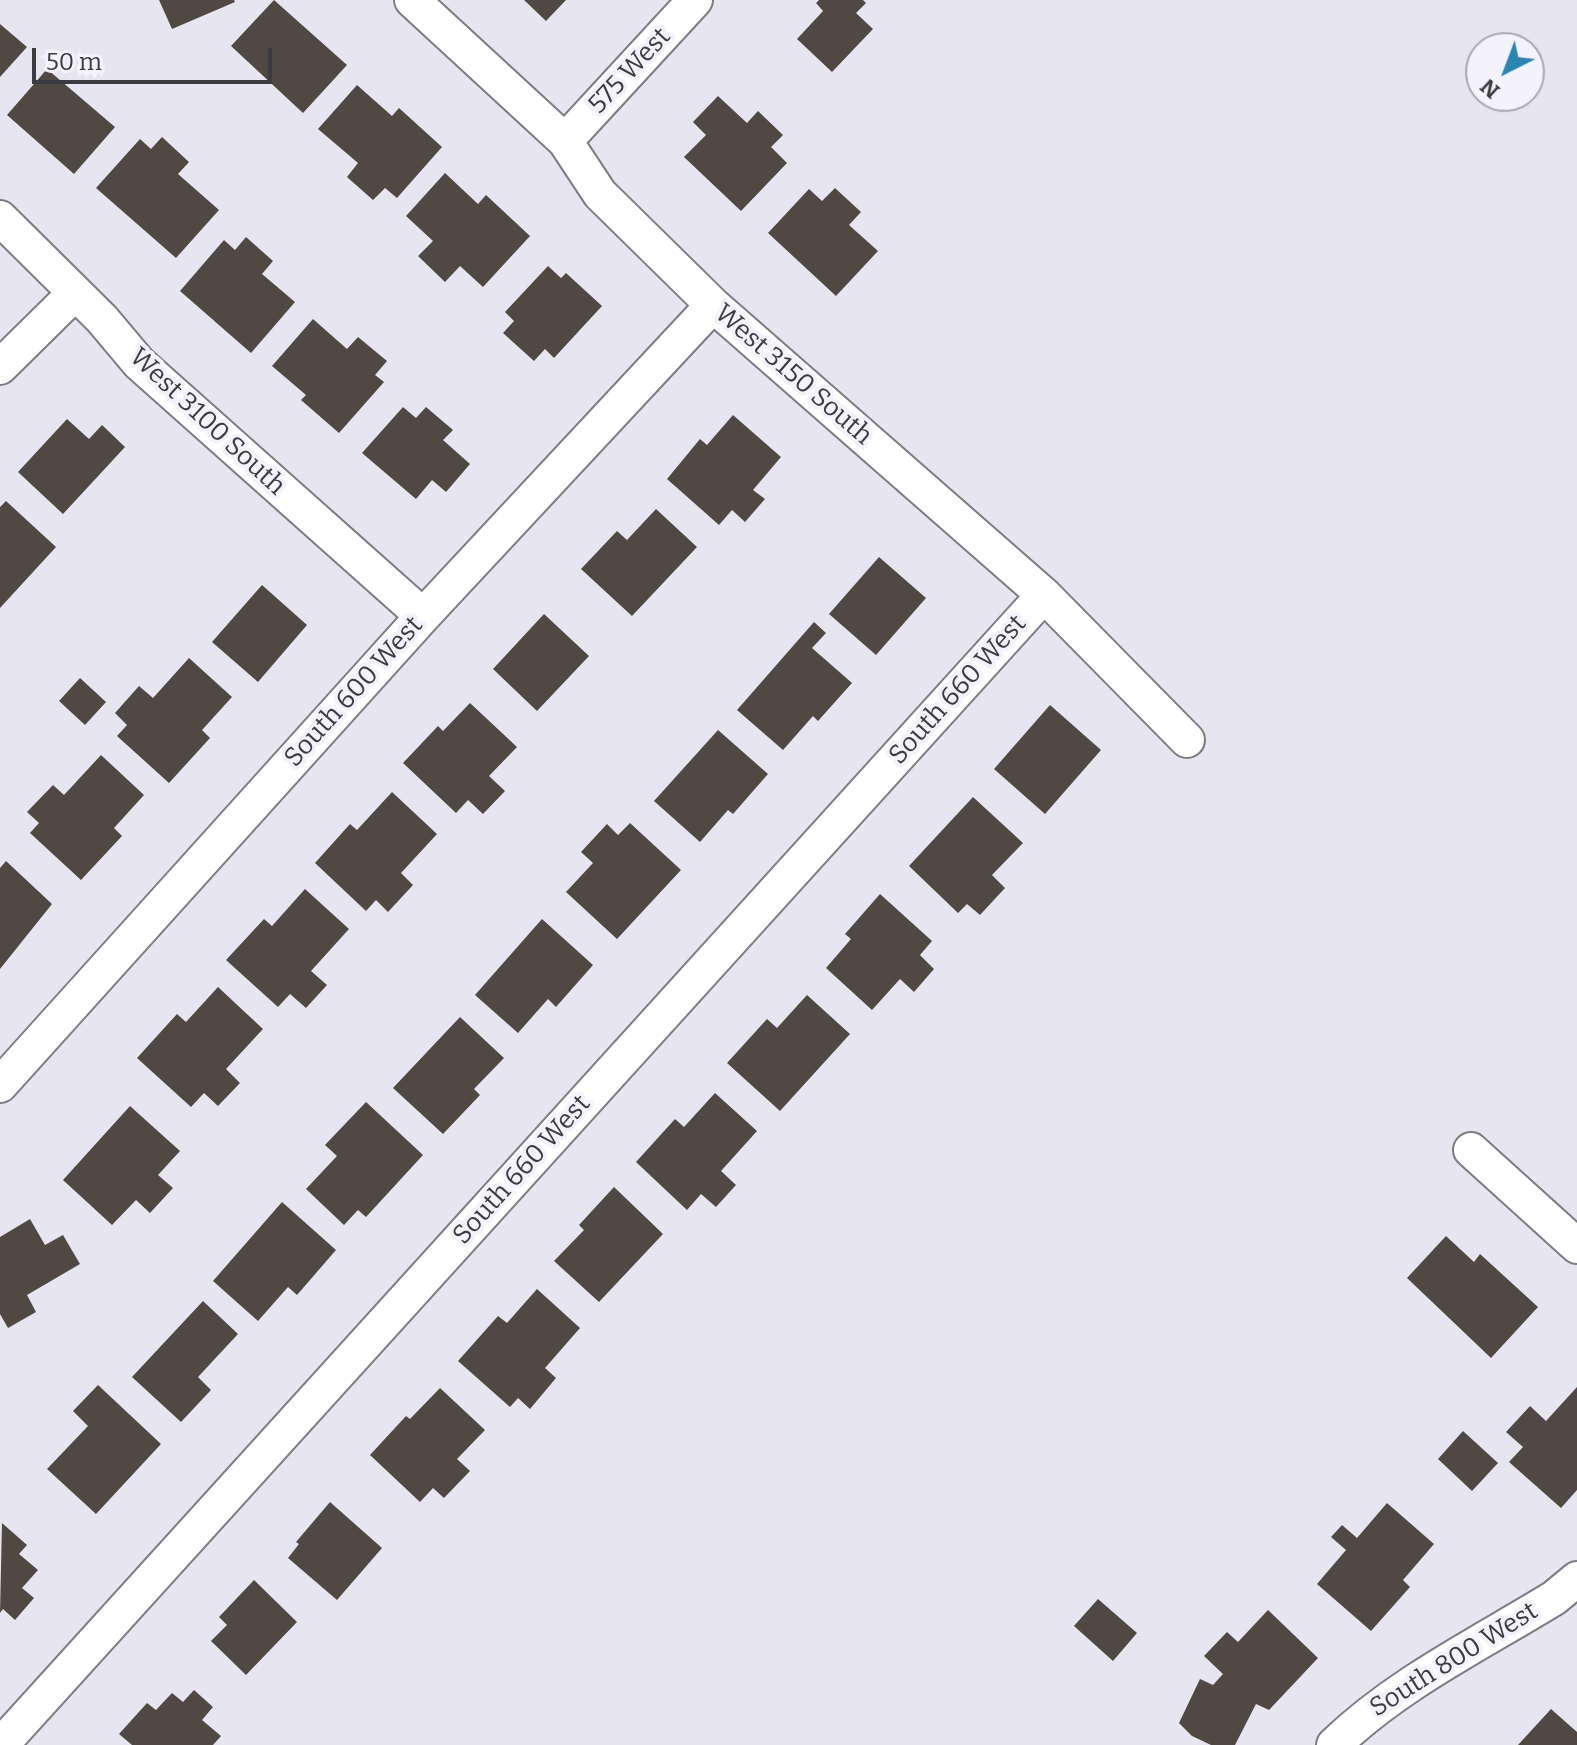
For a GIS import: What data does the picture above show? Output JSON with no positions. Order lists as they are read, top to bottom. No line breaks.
{"streets":{"street":["575 West","West 3150 South","West 3100 South","South 660 West","South 600 West","South 800 West"]},"crossings":[["575 West","West 3150 South"],["West 3150 South","South 660 West"],["West 3150 South","South 600 West"],["West 3100 South","South 600 West"]],"scale_bar":"50 m","north":"bottom left"}
